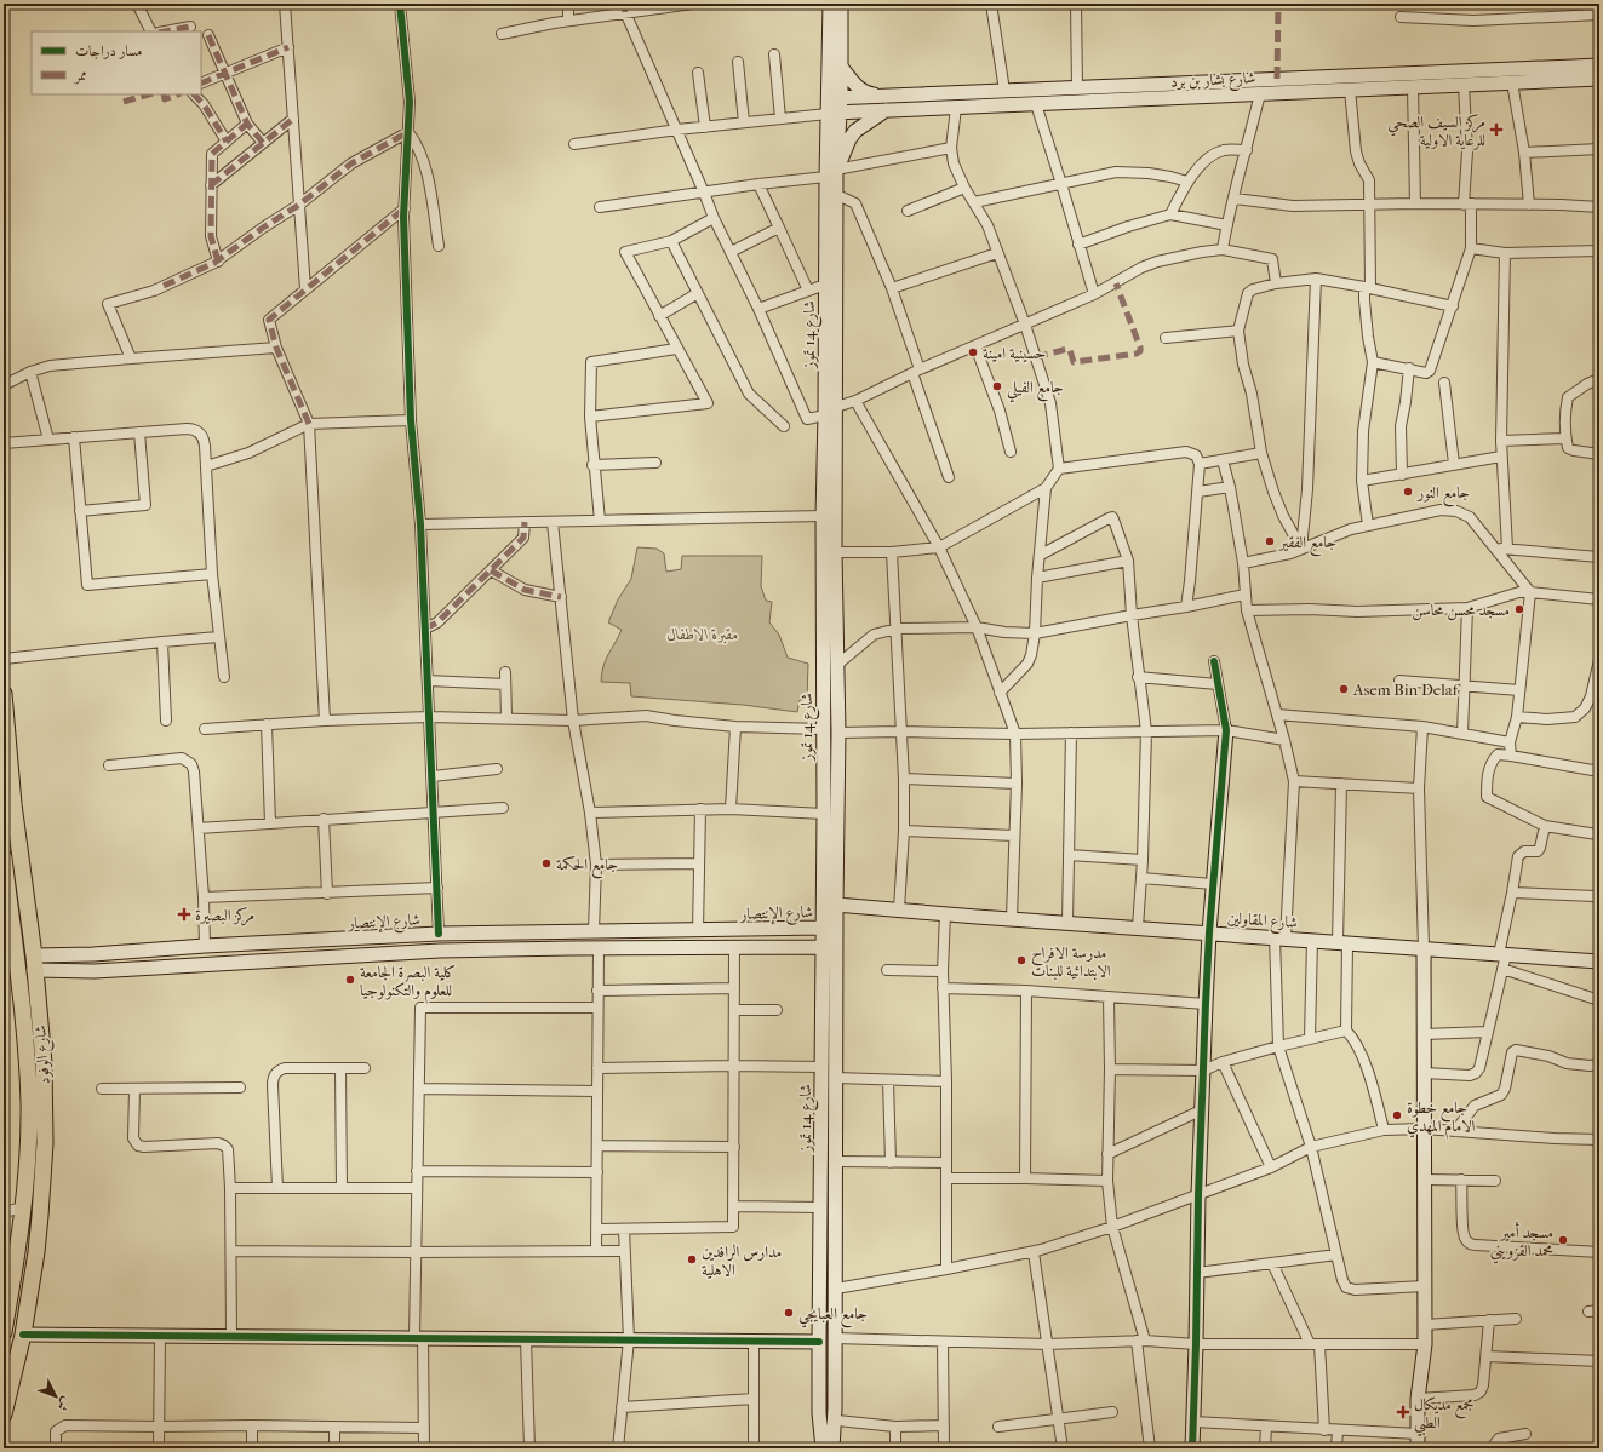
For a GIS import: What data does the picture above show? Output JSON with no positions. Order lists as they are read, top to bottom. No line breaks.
{"streets":{"main road":["شارع بشار بن برد","شارع 14 تموز","شارع الإنتصار","شارع المقاولين","شارع الوفود"]},"crossings":[["شارع بشار بن برد","شارع 14 تموز"],["شارع 14 تموز","شارع الإنتصار"],["شارع 14 تموز","شارع المقاولين"],["شارع الإنتصار","شارع الوفود"]],"parks":["مقبرة الاطفال"],"places":{"health":["مركز السيف الصحي للرعاية الاولية","مركز البصيرة","مجمع مديكال الطبي"],"other":["حسينية امينة","جامع الفيلي","جامع النور","جامع الفقير","مسجد محسن محاسن","Asem Bin Delaf","جامع الحكمة","مدرسة اﻻفراح اﻻبتدائية للبنات","كلية البصرة الجامعة للعلوم والتكنولوجيا","جامع خطوة الامام المهدي","مسجد أمير محمد القزويني","مدارس الرافدين اﻻهلية","جامع العبايجي"]},"legend":["مسار دراجات","ممر"],"north":"bottom right"}
